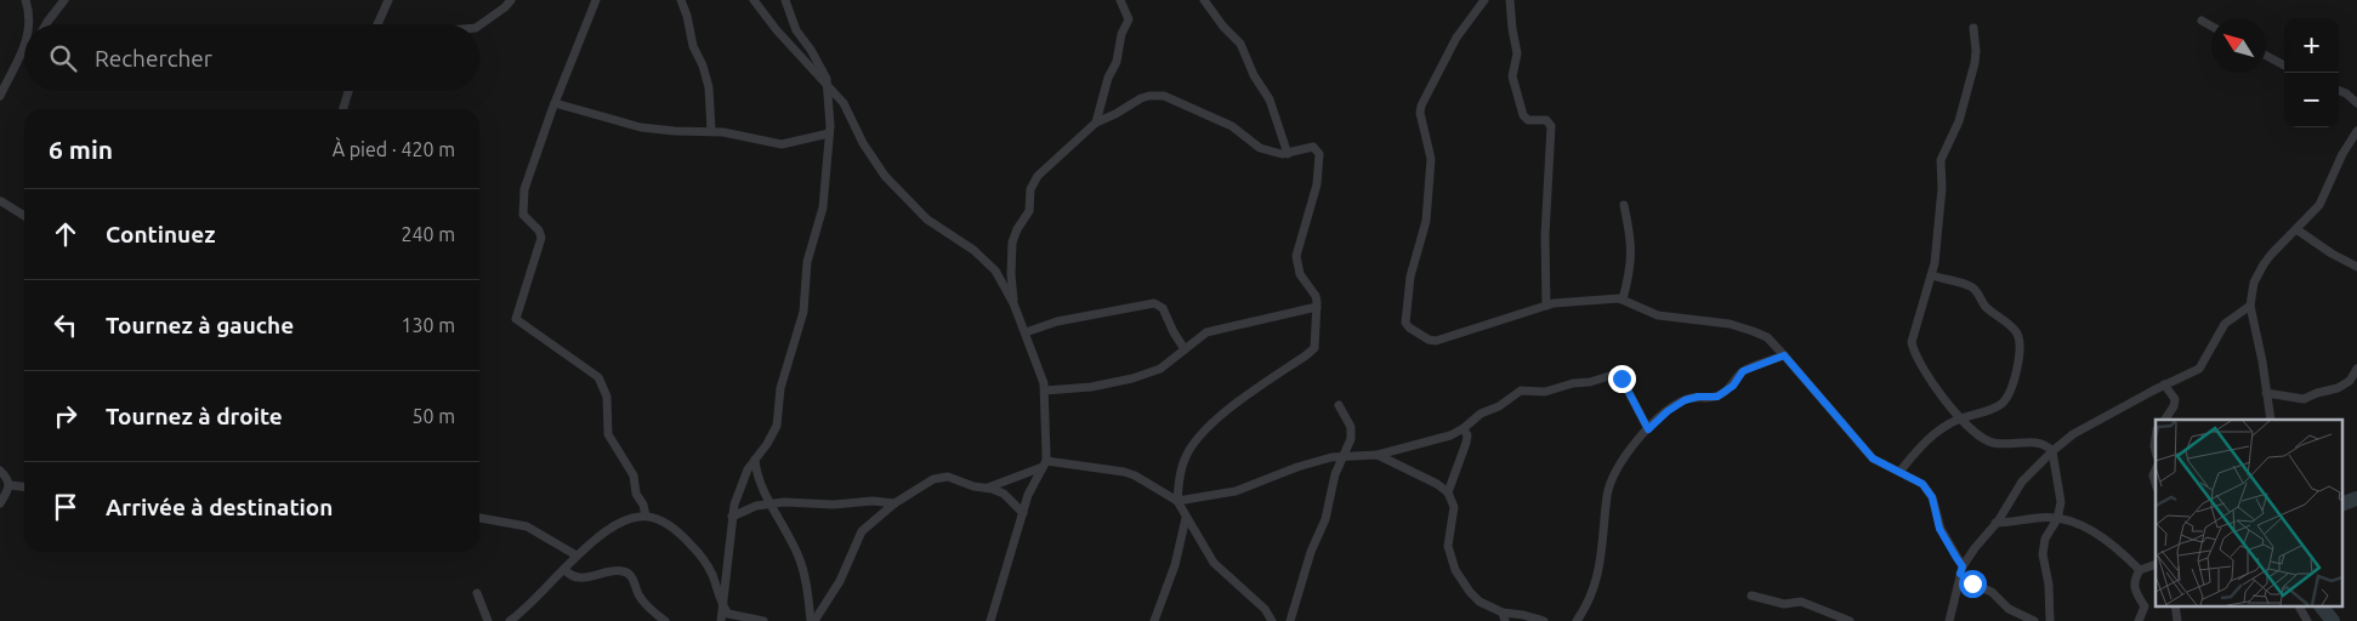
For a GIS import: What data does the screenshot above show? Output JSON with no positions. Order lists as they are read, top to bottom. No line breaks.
{"north":"top left","page":{"map_buttons":["+","−"],"search":"Rechercher","heading":["6 min","À pied · 420 m"],"list":[["Continuez","240 m"],["Tournez à gauche","130 m"],["Tournez à droite","50 m"],"Arrivée à destination"]}}
